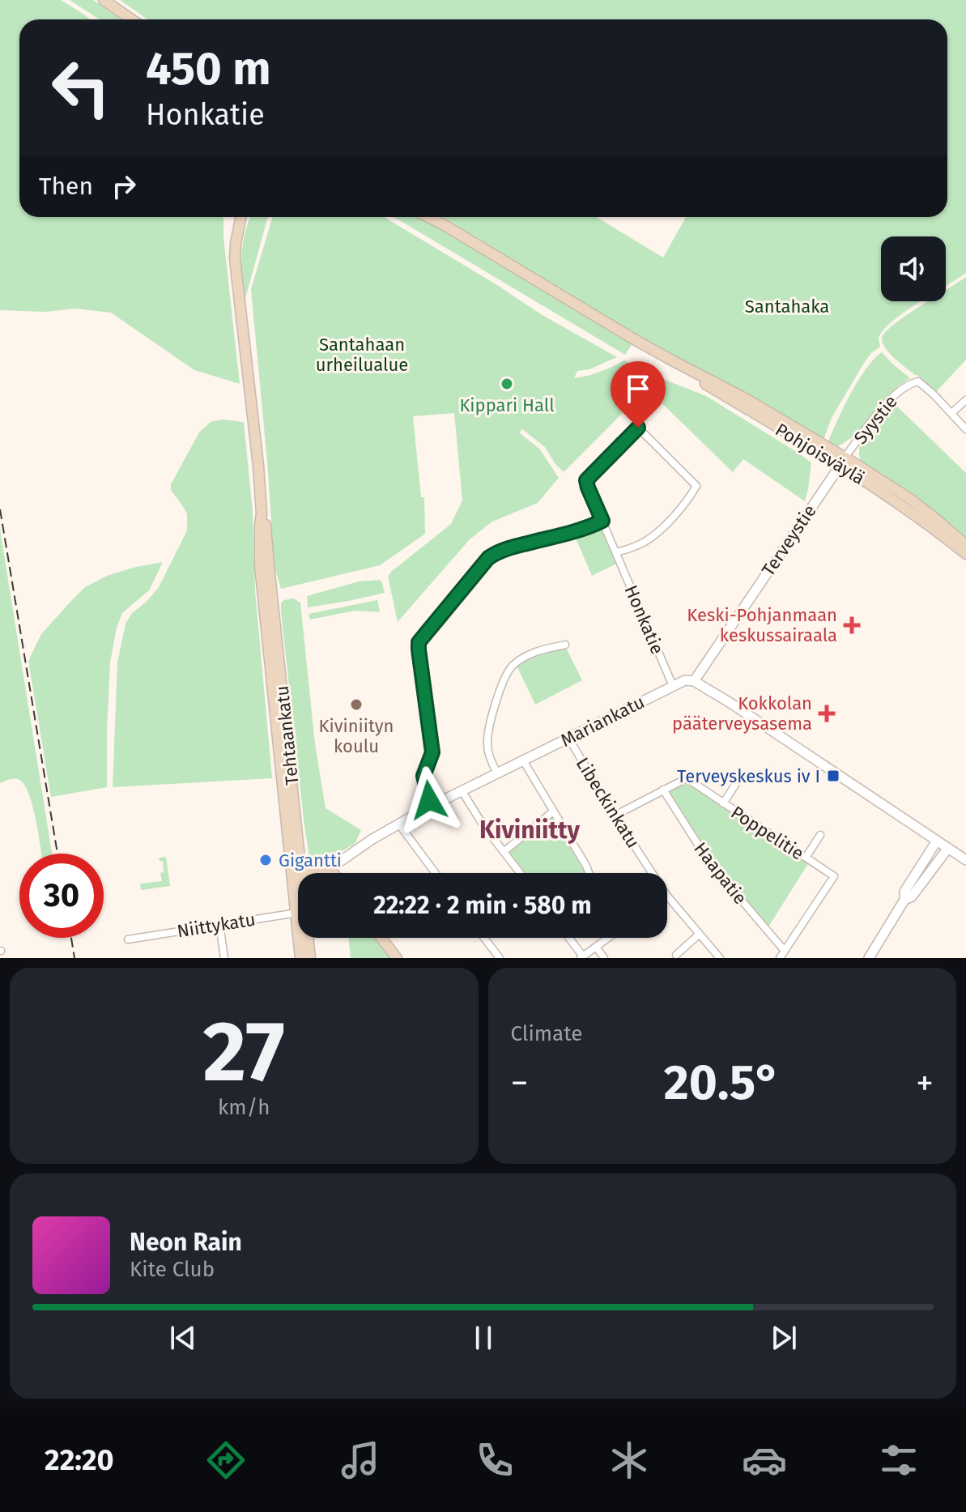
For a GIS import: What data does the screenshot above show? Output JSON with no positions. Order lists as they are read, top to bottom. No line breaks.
{"streets":{"main road":["Pohjoisväylä","Mariankatu","Tehtaankatu"],"street":["Syystie","Terveystie","Honkatie","Libeckinkatu","Poppelitie","Haapatie","Niittykatu"]},"crossings":[["Syystie","Pohjoisväylä"],["Syystie","Terveystie"],["Pohjoisväylä","Terveystie"],["Terveystie","Mariankatu"],["Honkatie","Mariankatu"],["Mariankatu","Tehtaankatu"],["Mariankatu","Libeckinkatu"],["Libeckinkatu","Poppelitie"],["Poppelitie","Haapatie"]],"districts":["Kiviniitty"],"parks":["Santahaka","Santahaan urheilualue"],"places":{"other":["Kippari Hall","Kiviniityn koulu","Gigantti"],"health":["Keski-Pohjanmaan keskussairaala","Kokkolan pääterveysasema"],"transit":["Terveyskeskus iv I"]},"page":{"turn":["450 m","Honkatie"],"then":"Then","limit":"30","trip":"22:22 · 2 min · 580 m","tile":[["27","km/h"],"Climate"],"heat":["−","20.5°","+"],"song":["Neon Rain","Kite Club"],"tabs":"22:20"}}
